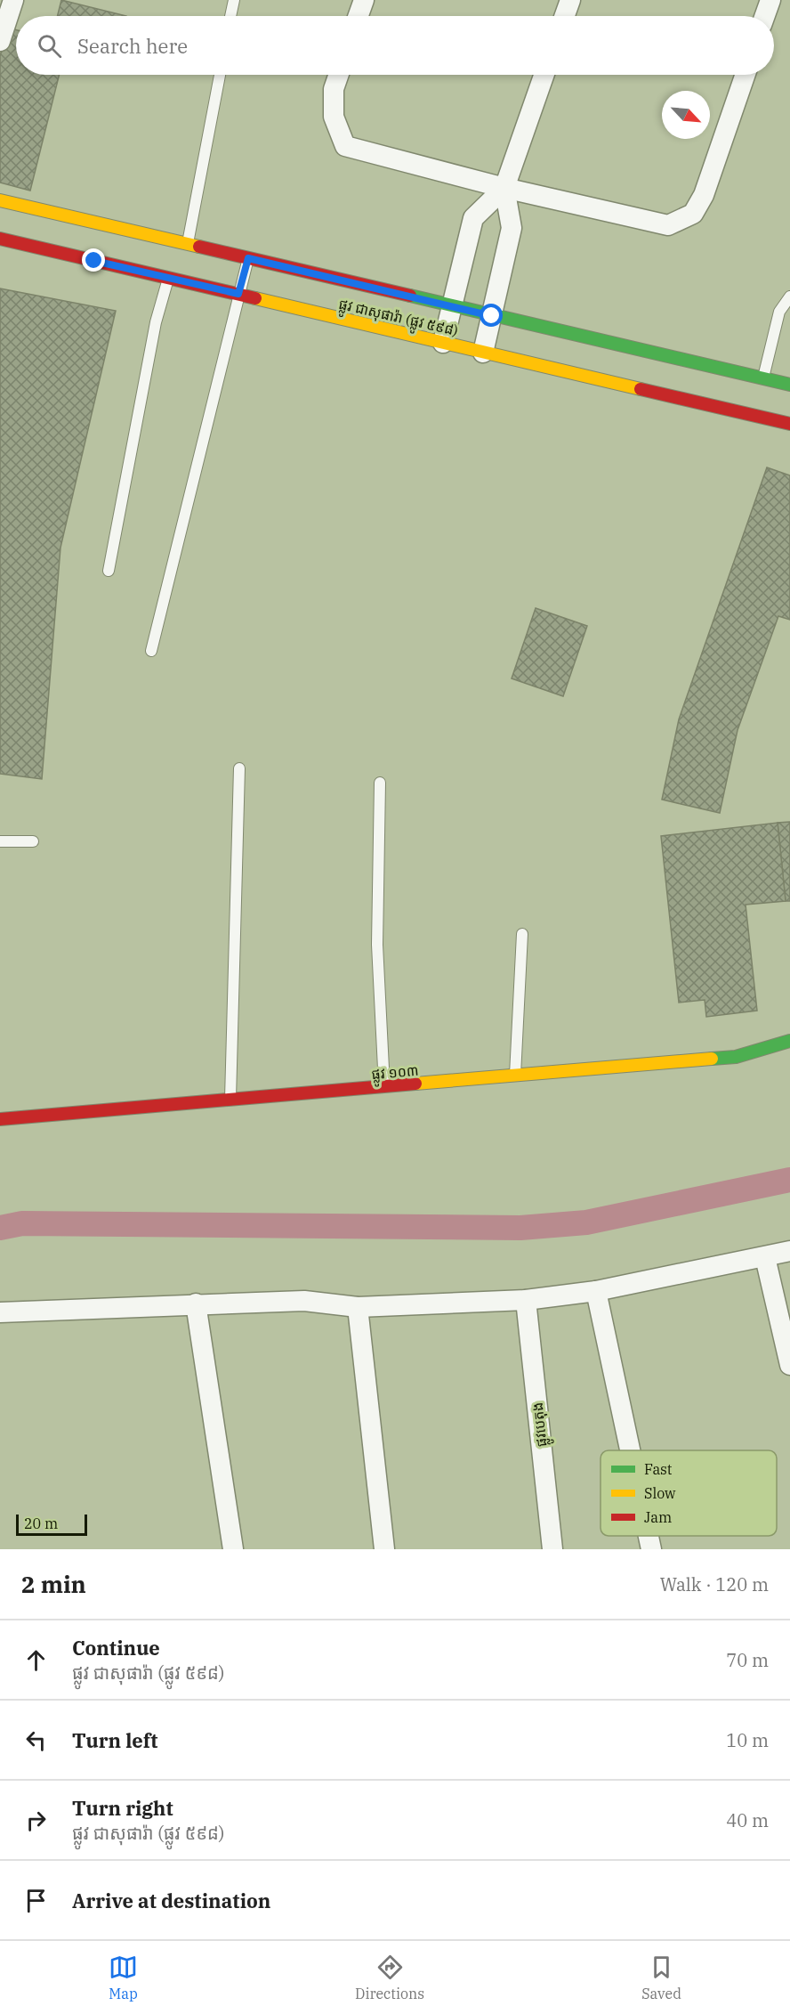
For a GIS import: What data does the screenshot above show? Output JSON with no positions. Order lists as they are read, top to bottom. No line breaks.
{"streets":{"main road":["ផ្លូវ ជាសុផារ៉ា (ផ្លូវ ៥៩៨)","ផ្លូវ ១០៣"],"street":["ផ្លូវបេតុង"]},"legend":["Fast","Slow","Jam"],"scale_bar":"20 m","north":"bottom right","page":{"search":"Search here","scale":"20 m","heading":["2 min","Walk · 120 m"],"list":[["Continue","ផ្លូវ ជាសុផារ៉ា (ផ្លូវ ៥៩៨)","70 m"],["Turn left","10 m"],["Turn right","ផ្លូវ ជាសុផារ៉ា (ផ្លូវ ៥៩៨)","40 m"],"Arrive at destination"],"nav":["Map","Directions","Saved"]}}
